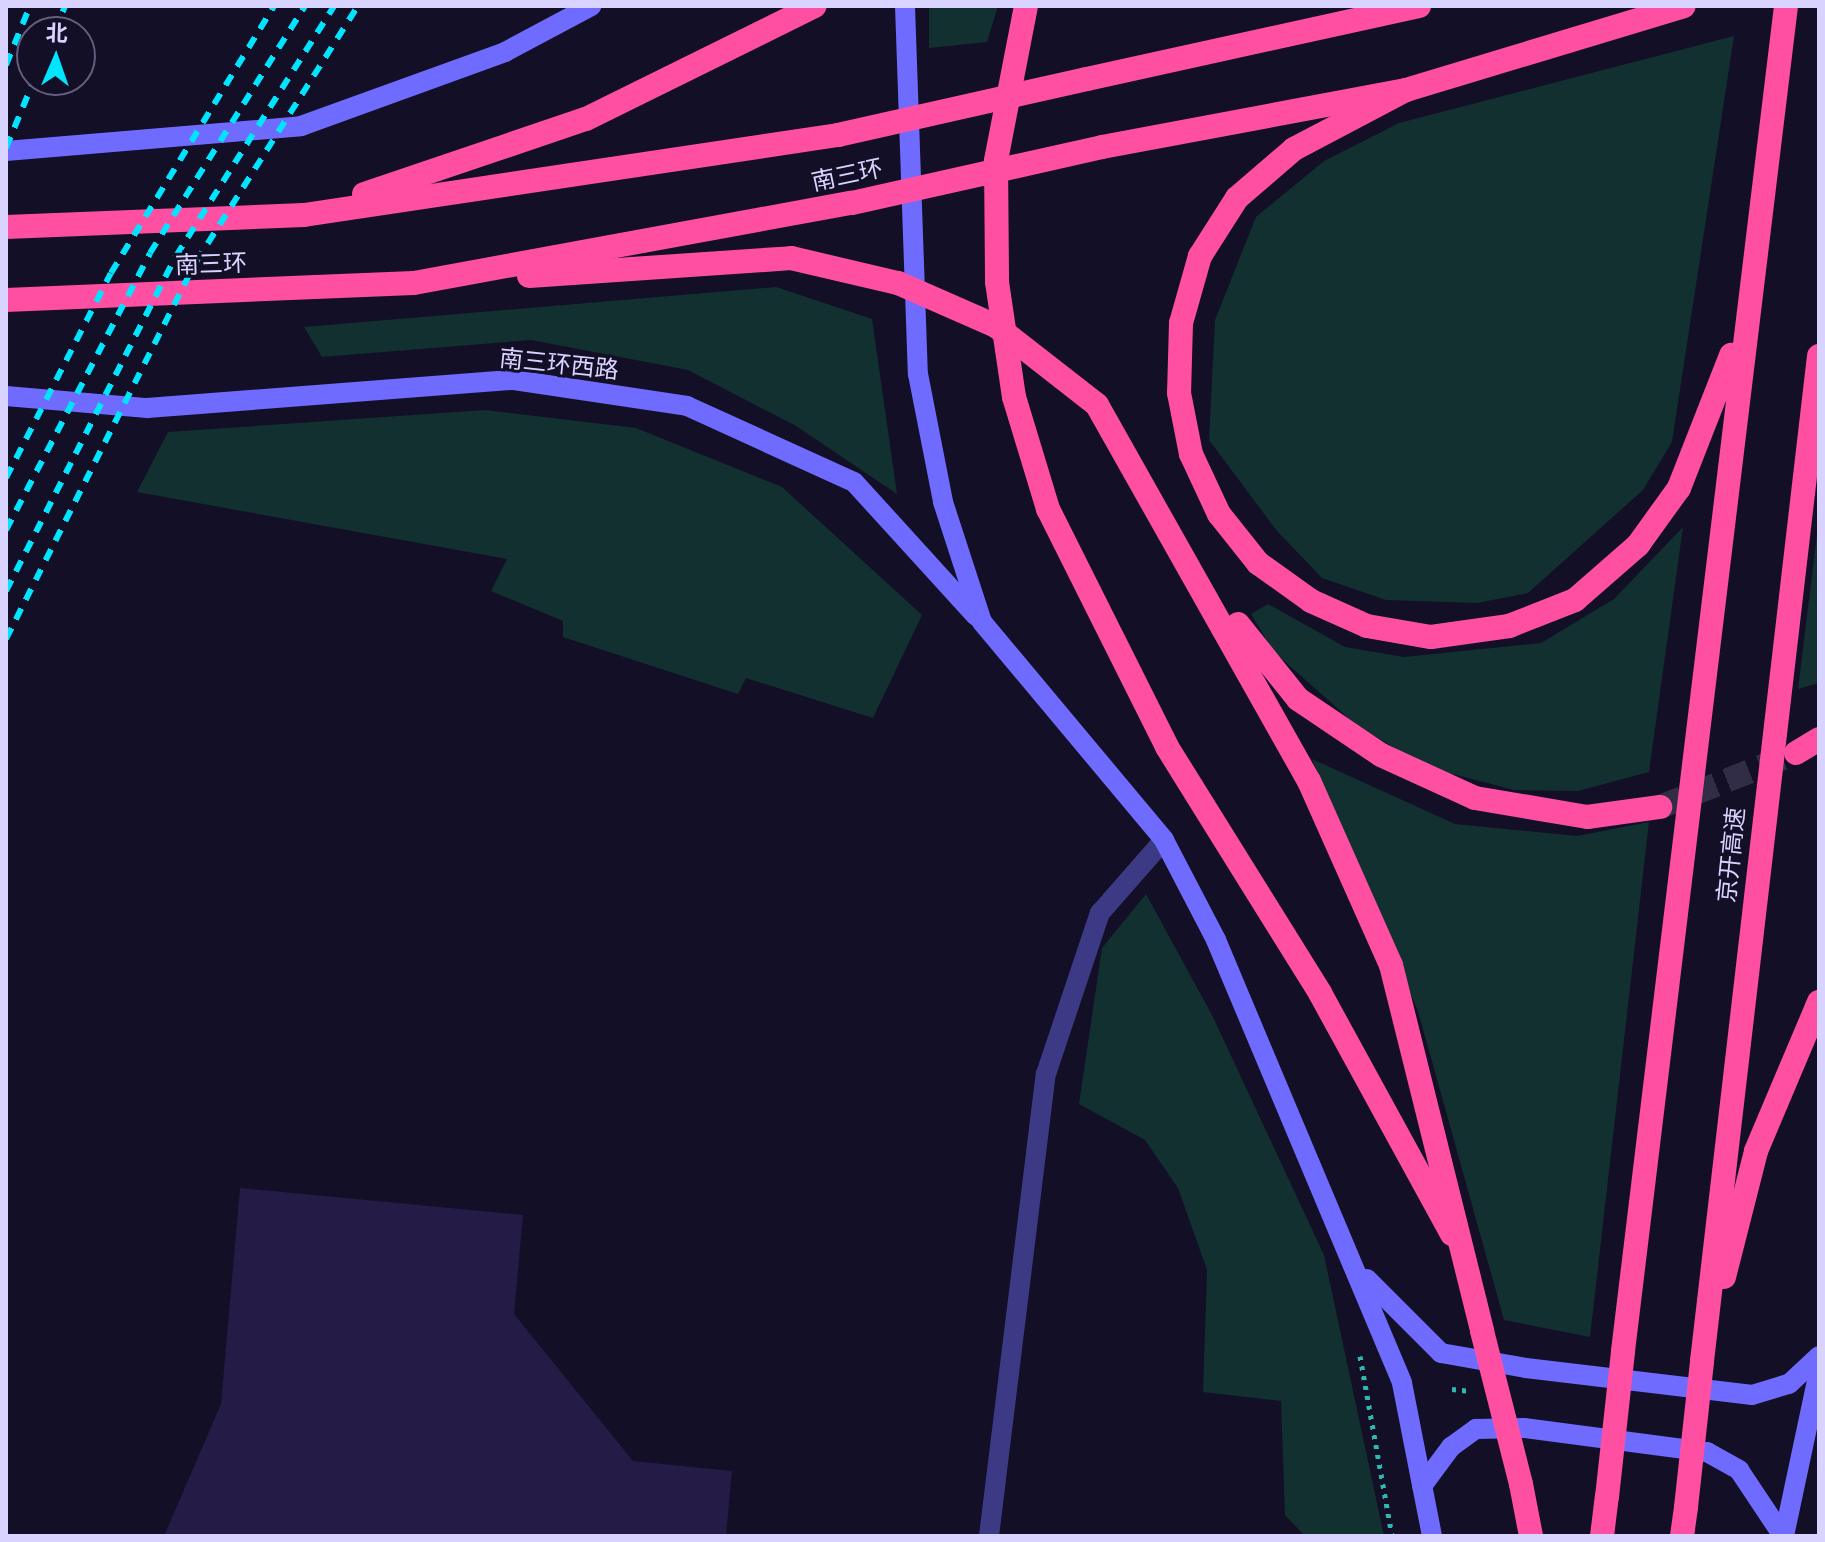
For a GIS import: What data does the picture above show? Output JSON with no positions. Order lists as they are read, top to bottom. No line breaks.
{"streets":{"highway":["南三环","京开高速"],"street":["南三环西路"]},"north":"top"}
